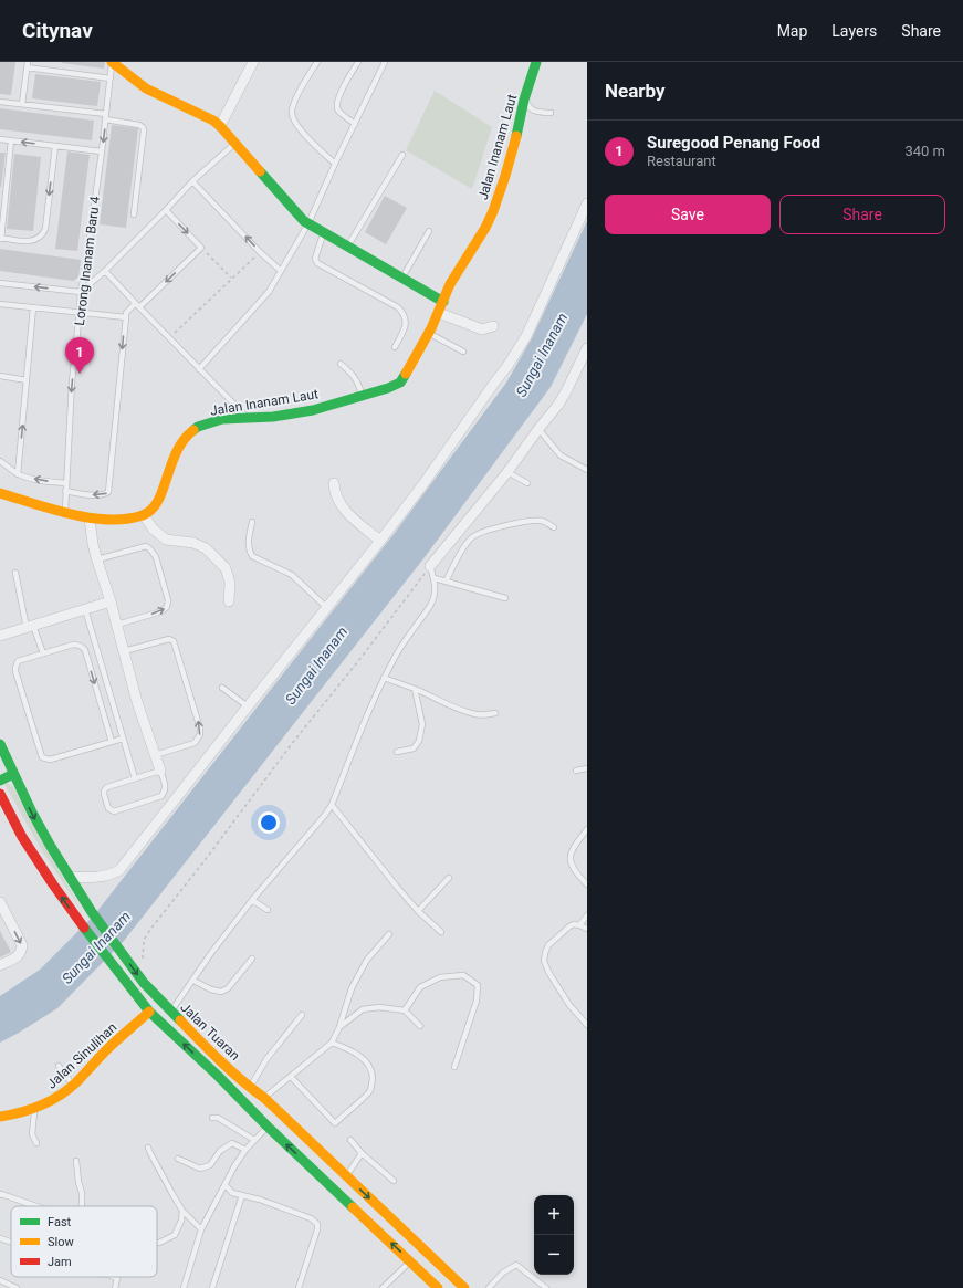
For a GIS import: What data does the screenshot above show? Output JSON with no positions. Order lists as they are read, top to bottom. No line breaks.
{"streets":{"main road":["Jalan Inanam Laut","Jalan Tuaran","Jalan Sinulihan"],"lane":["Lorong Inanam Baru 4"]},"crossings":[["Jalan Tuaran","Jalan Sinulihan"]],"one_way":["Lorong Inanam Baru 4"],"water":["Sungai Inanam"],"legend":["Fast","Slow","Jam"],"page":{"header":"Citynav","nav":["Map","Layers","Share"],"heading":"Nearby","list":[{"mark":"1","name":"Suregood Penang Food","note":"Restaurant","value":"340 m"}],"buttons":["Save","Share"],"pins":"1","map_buttons":["+","−"]}}
